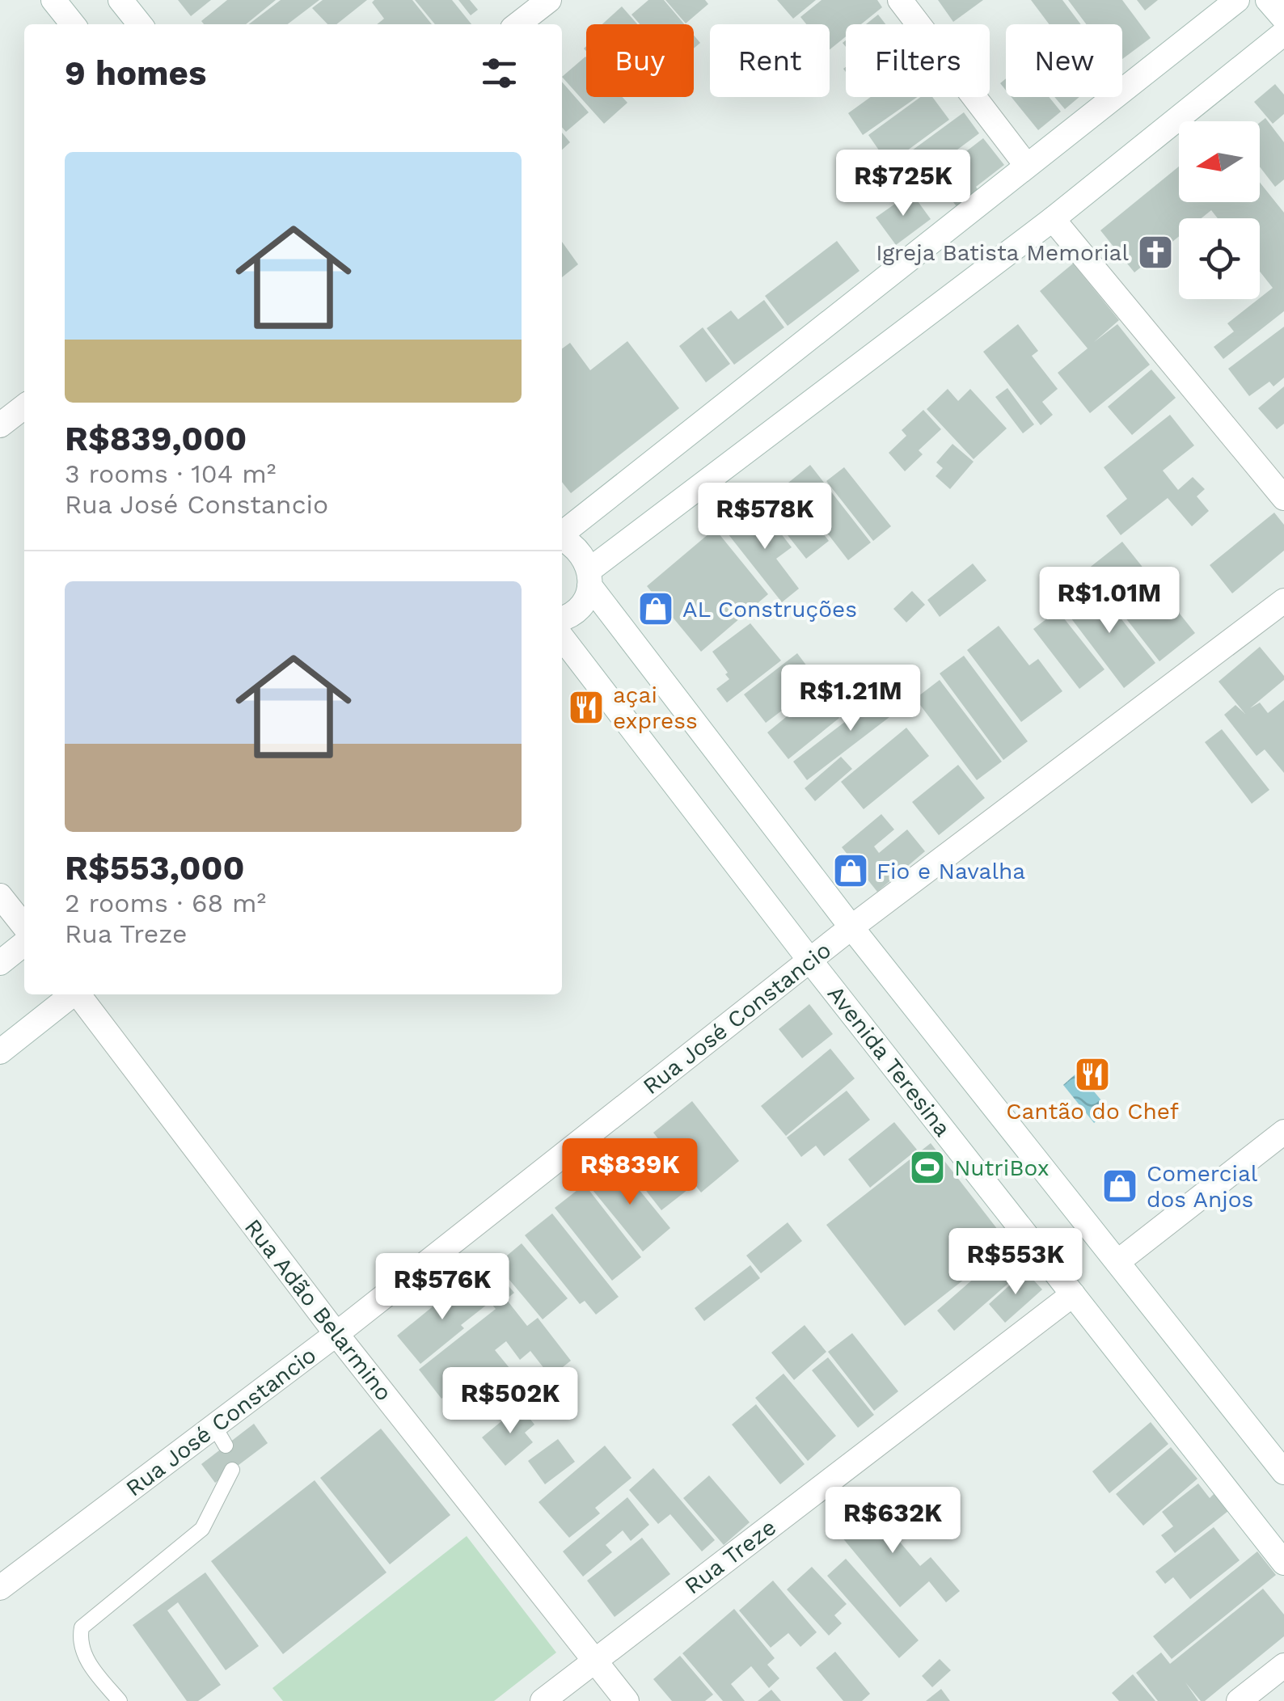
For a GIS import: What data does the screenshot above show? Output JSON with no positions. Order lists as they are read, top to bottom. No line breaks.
{"streets":{"main road":["Rua José Constancio","Avenida Teresina","Rua Adão Belarmino","Rua Treze"]},"crossings":[["Rua José Constancio","Avenida Teresina"],["Rua José Constancio","Rua Adão Belarmino"],["Avenida Teresina","Rua Treze"],["Rua Adão Belarmino","Rua Treze"]],"places":{"church":["Igreja Batista Memorial"],"shop":["AL Construções","Fio e Navalha","Comercial dos Anjos"],"restaurant":["açai express","Cantão do Chef"],"sports":["NutriBox"]},"north":"left","page":{"chip":["Buy","Rent","Filters","New"],"heading":"9 homes","list":[{"name":"R$839,000","note":"3 rooms · 104 m² · Rua José Constancio"},{"name":"R$553,000","note":"2 rooms · 68 m² · Rua Treze"}],"price":["R$725K","R$578K","R$1.01M","R$1.21M","R$839K","R$553K","R$576K","R$502K","R$632K"]}}
